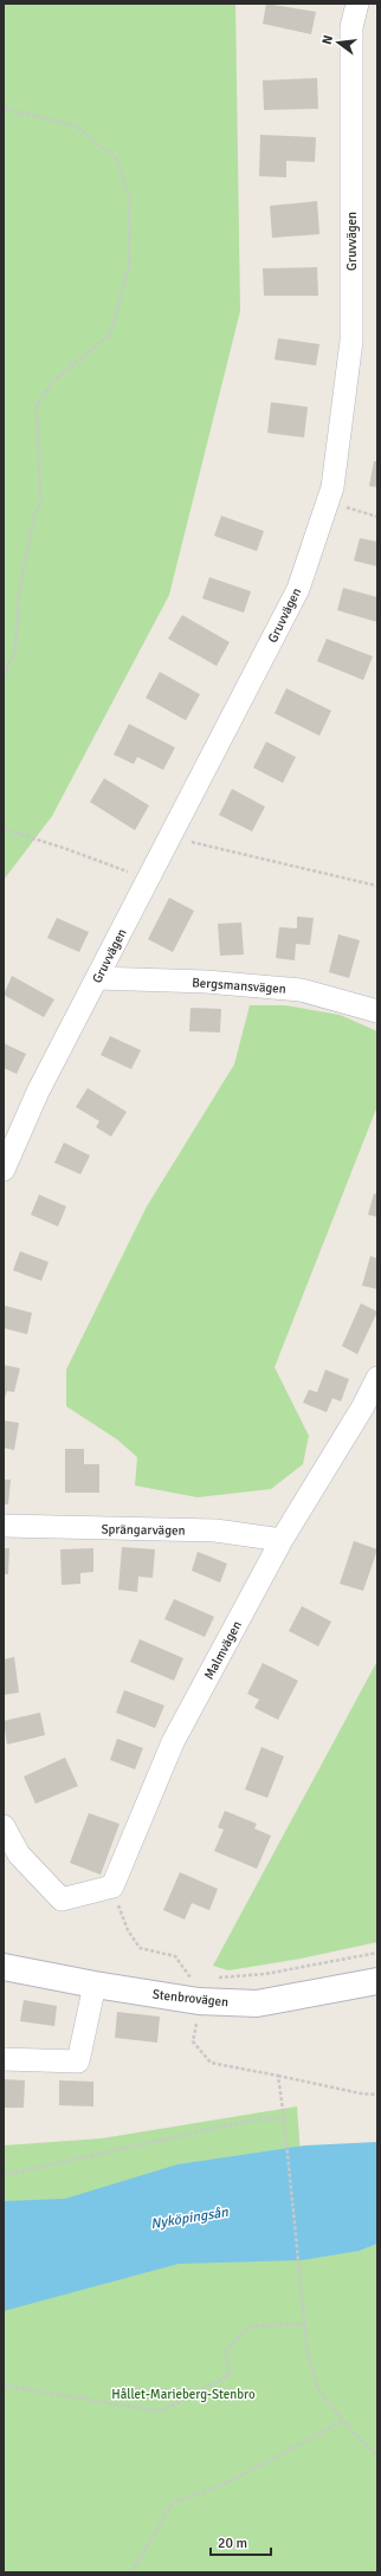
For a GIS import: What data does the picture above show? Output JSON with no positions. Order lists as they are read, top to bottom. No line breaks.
{"streets":{"street":["Gruvvägen","Bergsmansvägen","Sprängarvägen","Malmvägen","Stenbrovägen"]},"crossings":[["Gruvvägen","Bergsmansvägen"],["Sprängarvägen","Malmvägen"]],"water":["Nyköpingsån"],"parks":["Hållet-Marieberg-Stenbro"],"scale_bar":"20 m","north":"left"}
